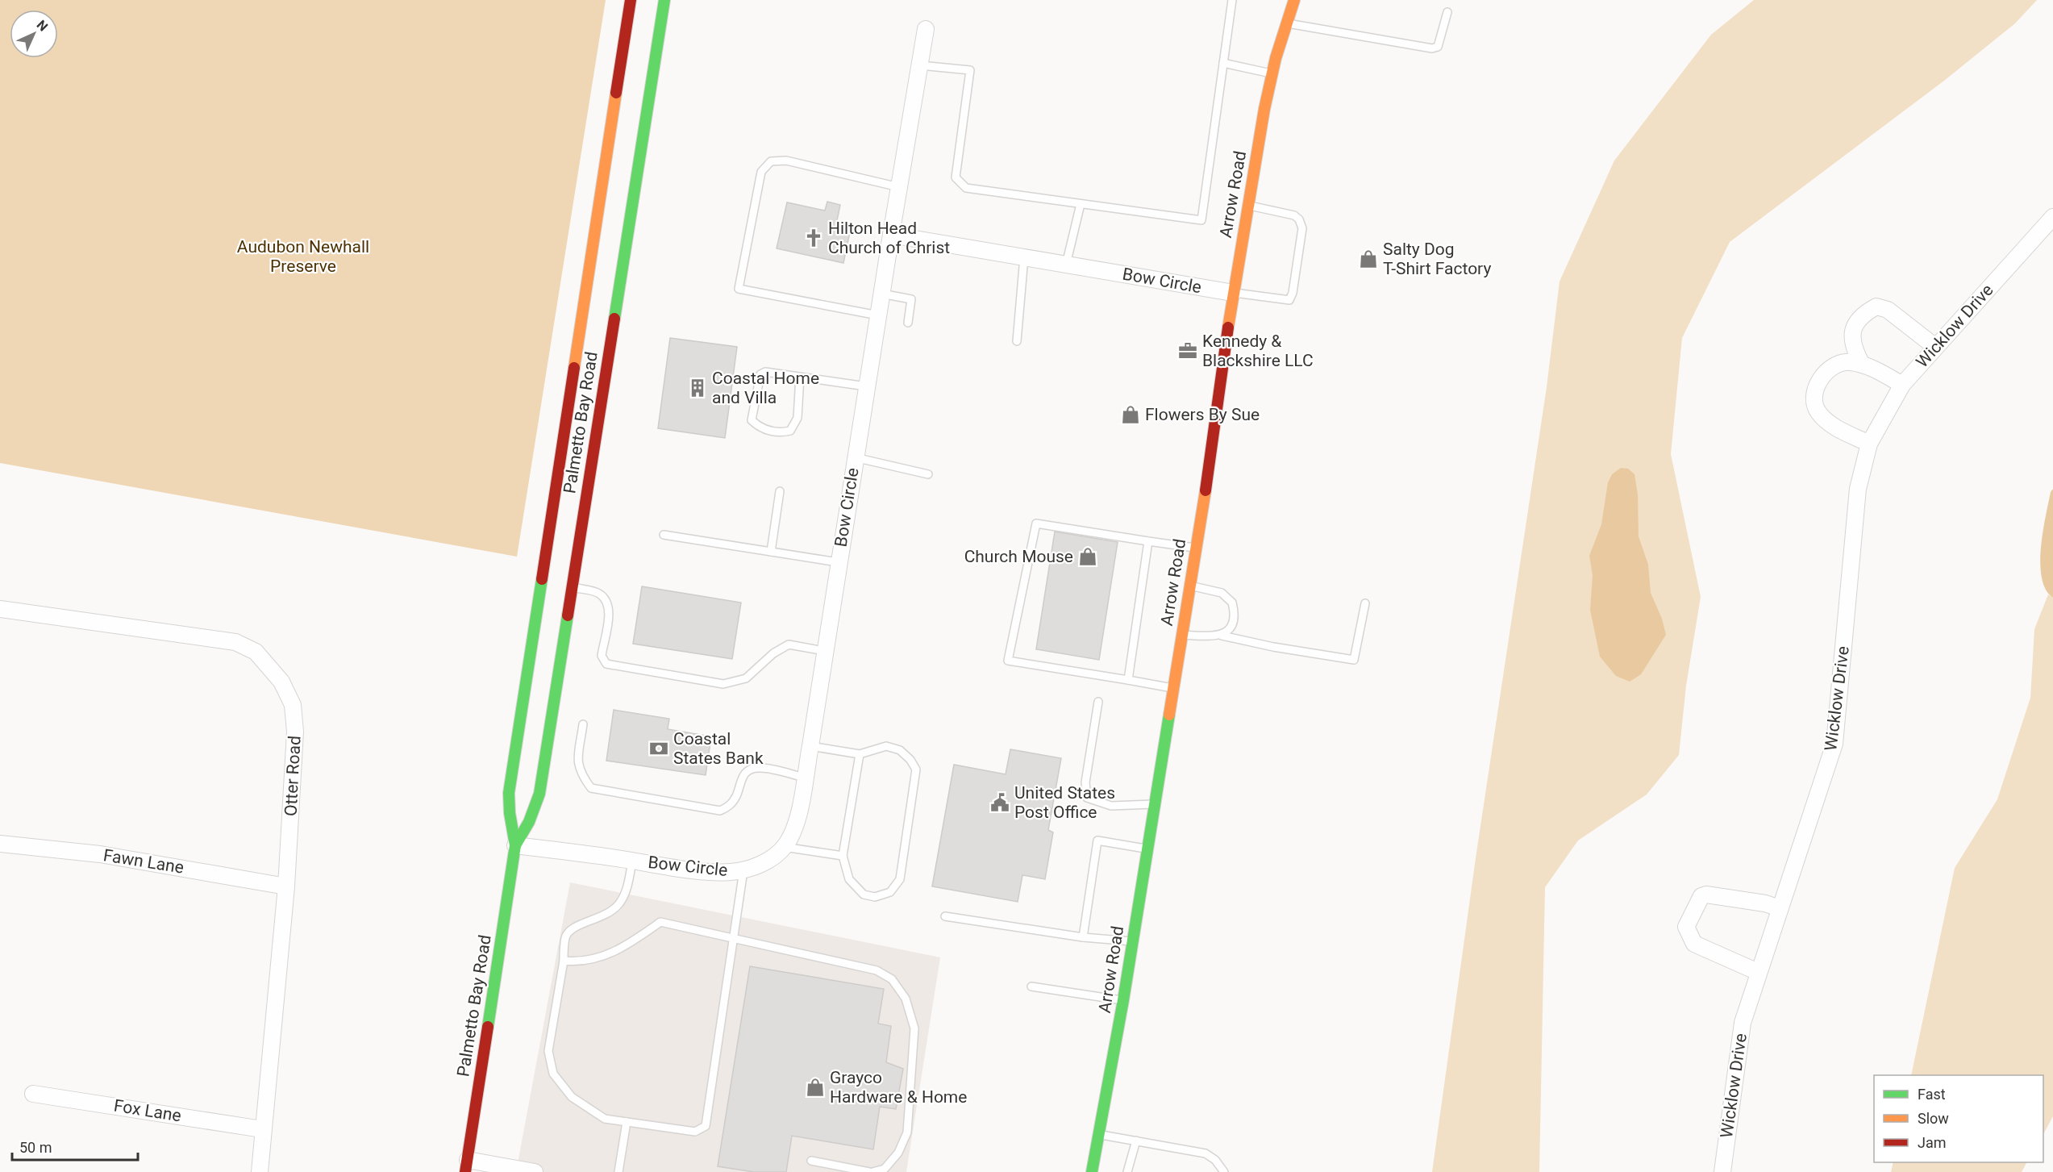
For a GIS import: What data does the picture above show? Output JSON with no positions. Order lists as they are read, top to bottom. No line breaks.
{"streets":{"main road":["Arrow Road","Palmetto Bay Road"],"street":["Bow Circle","Wicklow Drive","Otter Road","Fawn Lane","Fox Lane"]},"crossings":[["Arrow Road","Bow Circle"],["Bow Circle","Palmetto Bay Road"],["Otter Road","Fawn Lane"],["Otter Road","Fox Lane"]],"parks":["Audubon Newhall Preserve"],"places":{"church":["Hilton Head Church of Christ"],"shop":["Salty Dog T-Shirt Factory","Flowers By Sue","Church Mouse","Grayco Hardware & Home"],"office":["Kennedy & Blackshire LLC"],"building":["Coastal Home and Villa"],"bank":["Coastal States Bank"],"public building":["United States Post Office"]},"legend":["Fast","Slow","Jam"],"scale_bar":"50 m","north":"top right"}
